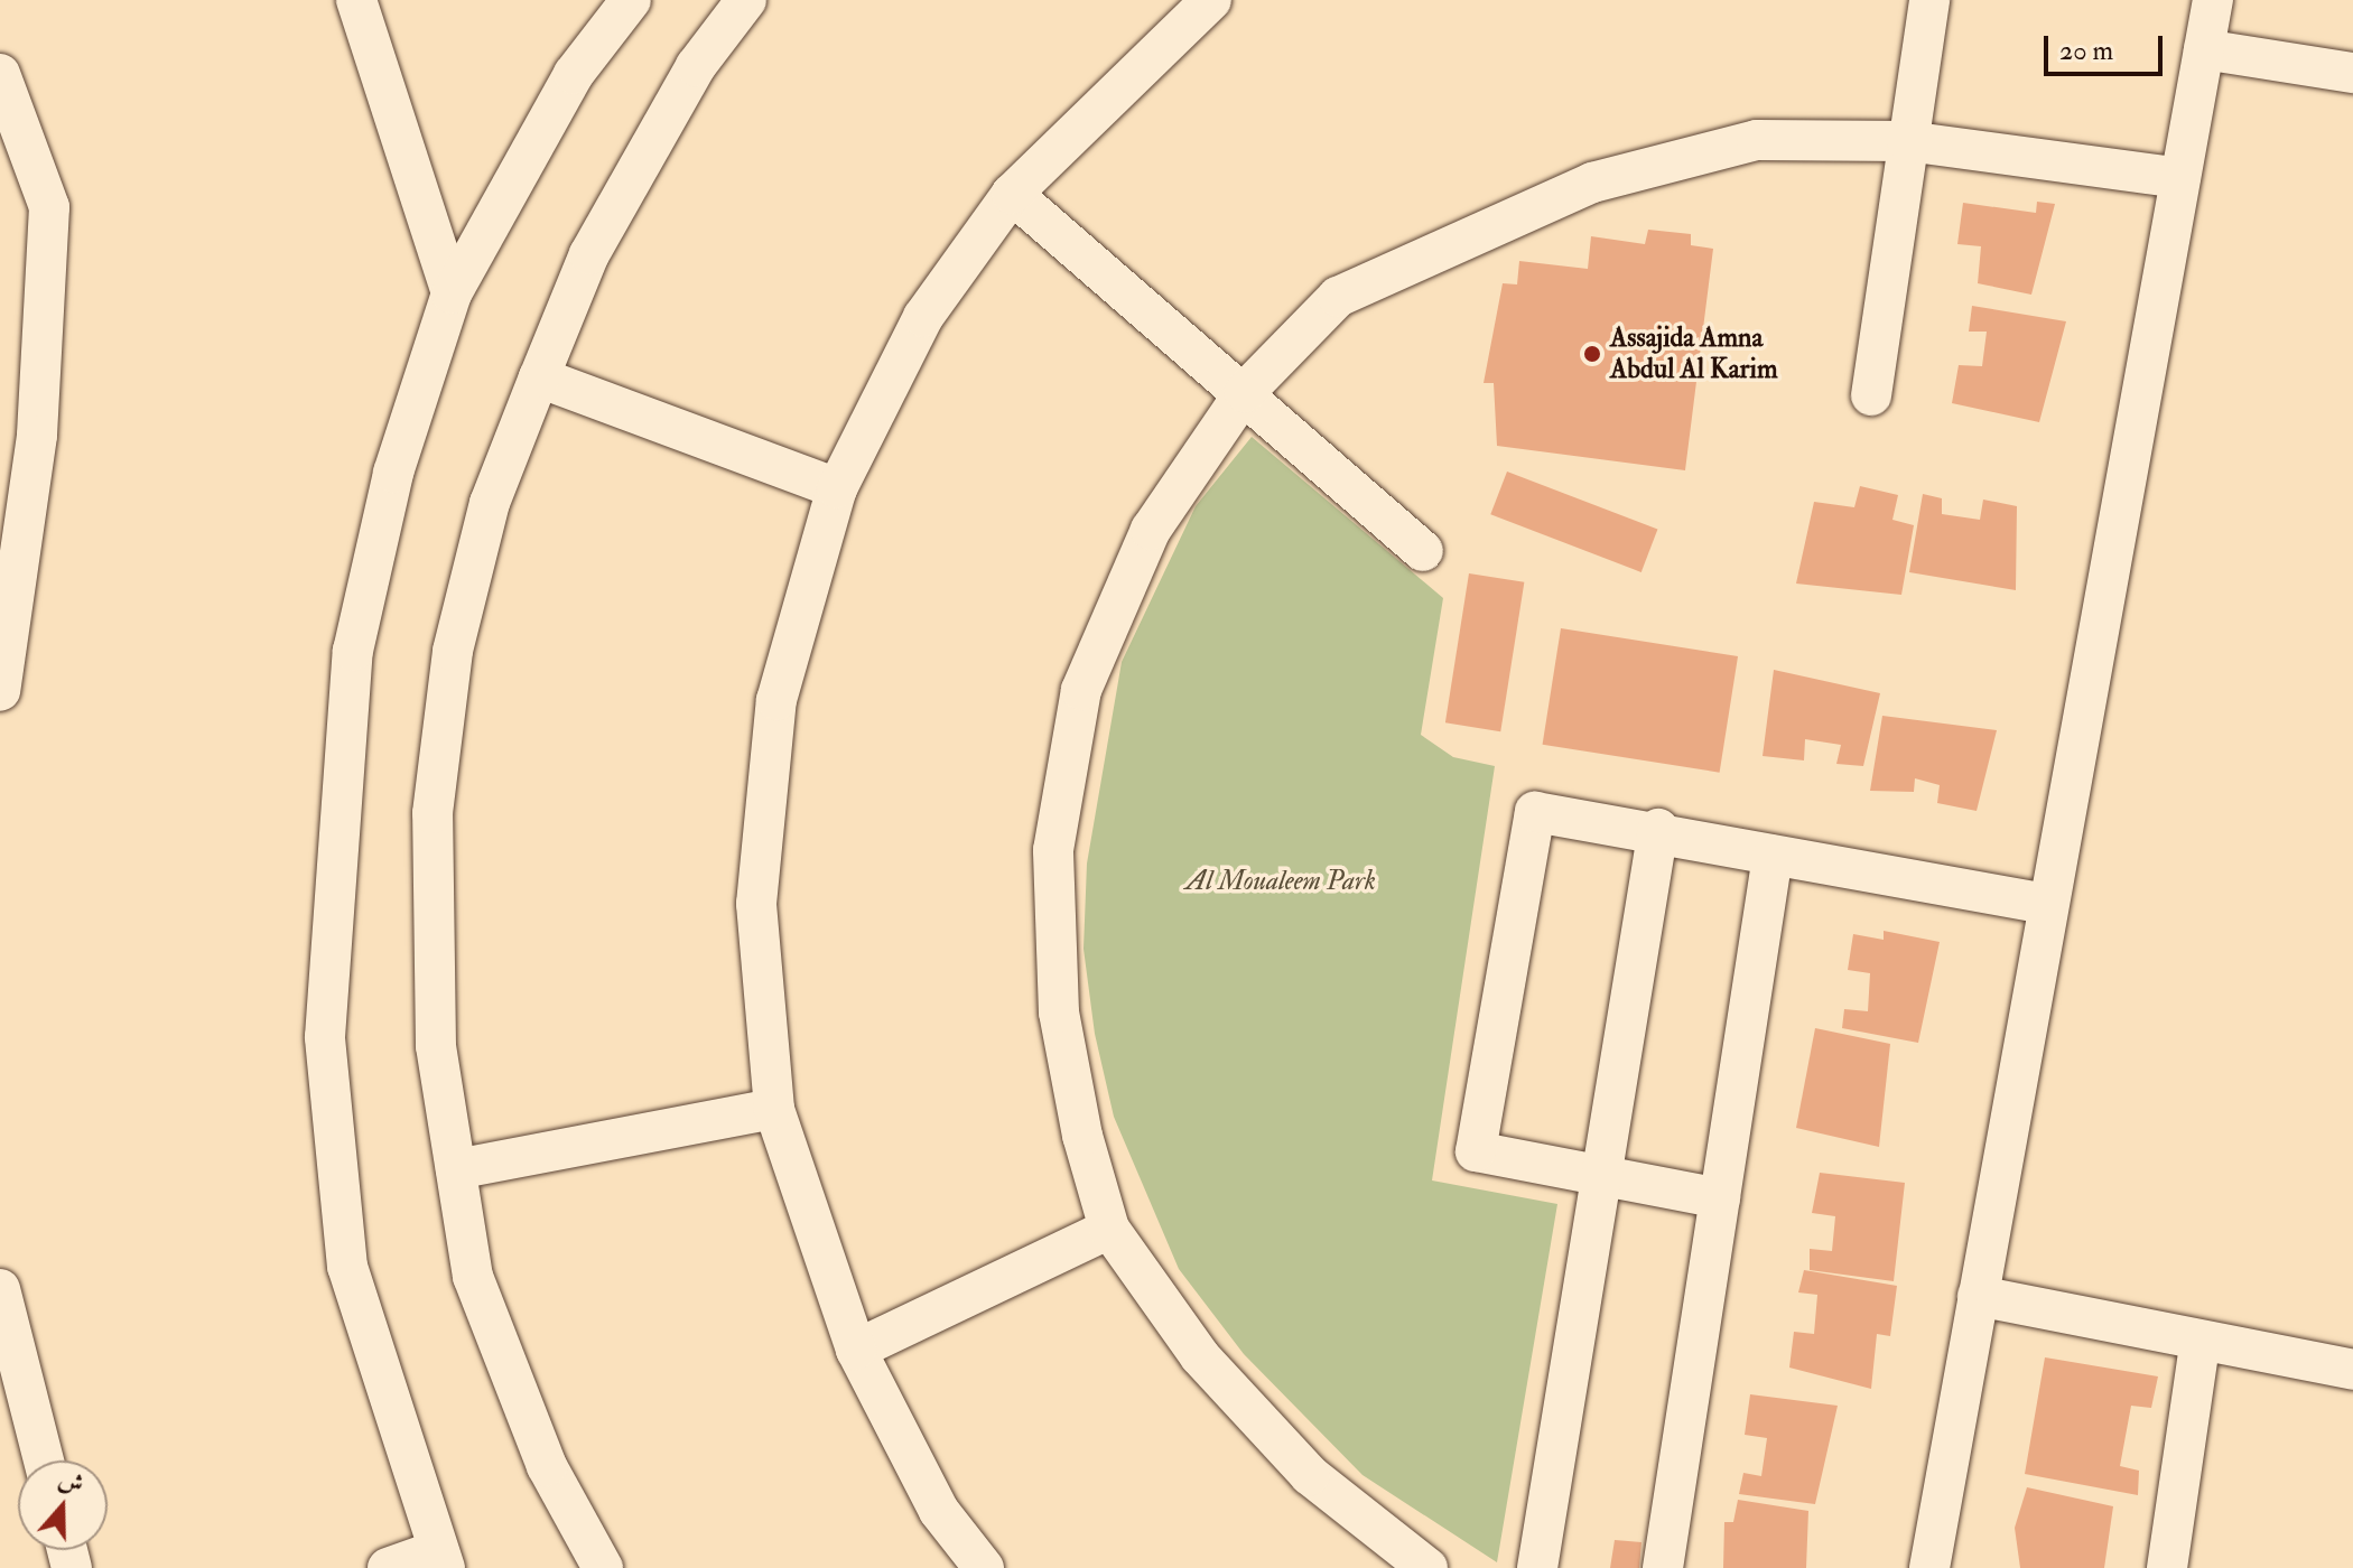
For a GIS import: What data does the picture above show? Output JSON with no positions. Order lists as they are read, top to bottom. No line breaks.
{"parks":["Al Moualeem Park"],"places":["Assajida Amna Abdul Al Karim"],"scale_bar":"20 m","north":"top"}
